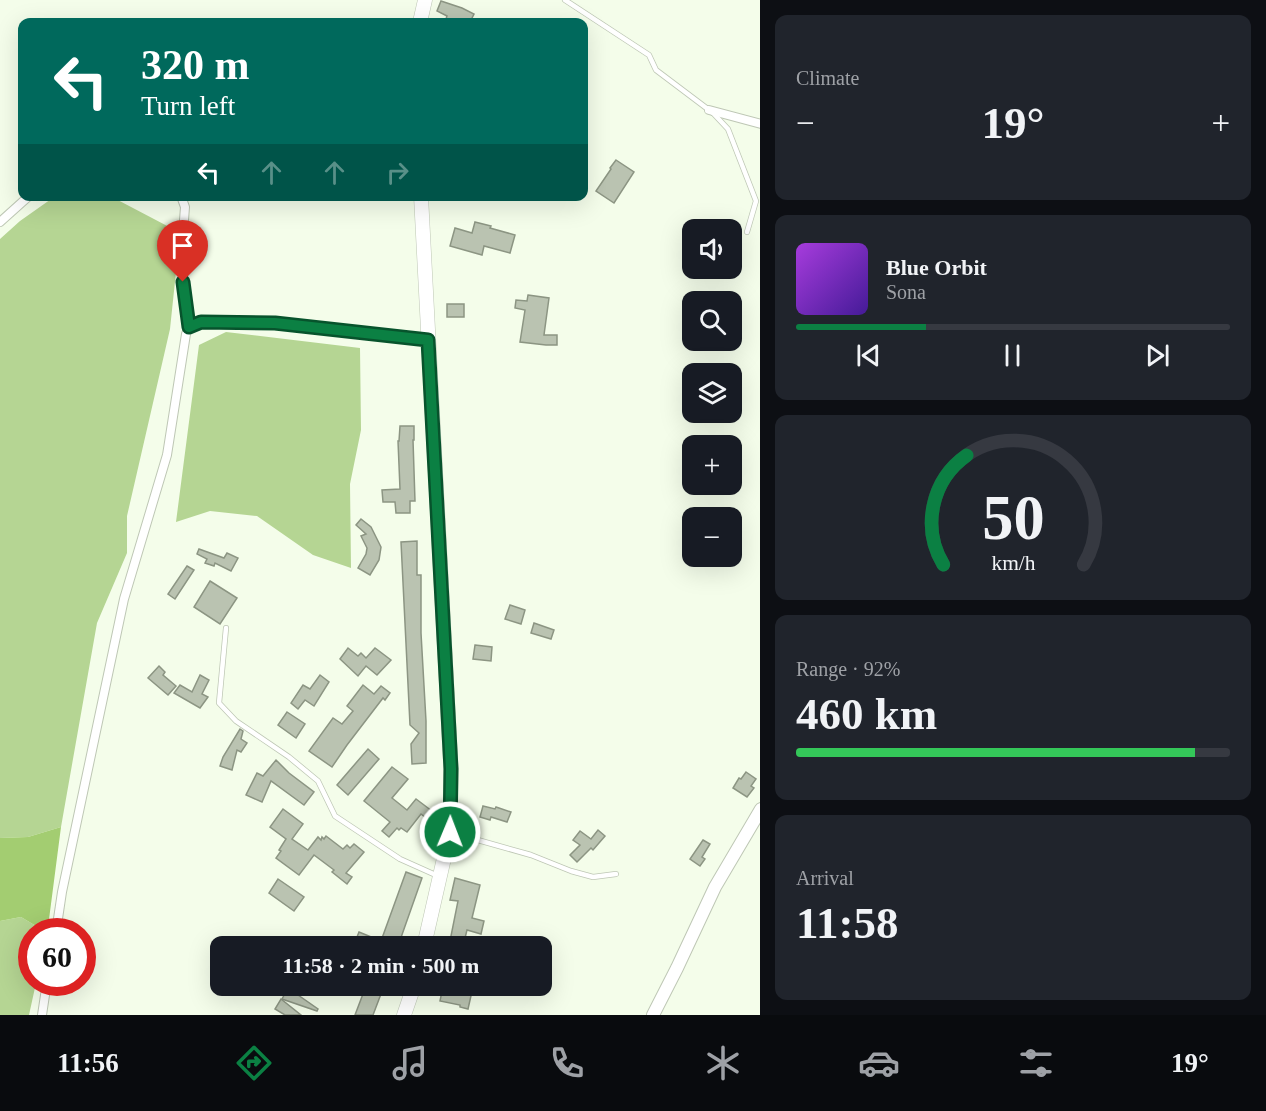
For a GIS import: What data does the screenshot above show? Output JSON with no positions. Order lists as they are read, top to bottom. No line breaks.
{"page":{"tile":["Climate",["Range · 92%","460 km"],["Arrival","11:58"]],"turn":["320 m","Turn left"],"heat":["−","19°","+"],"map_buttons":["+","−"],"song":["Blue Orbit","Sona"],"limit":"60","trip":"11:58 · 2 min · 500 m","tabs":["11:56","19°"],"gauge":["50","km/h"]}}
